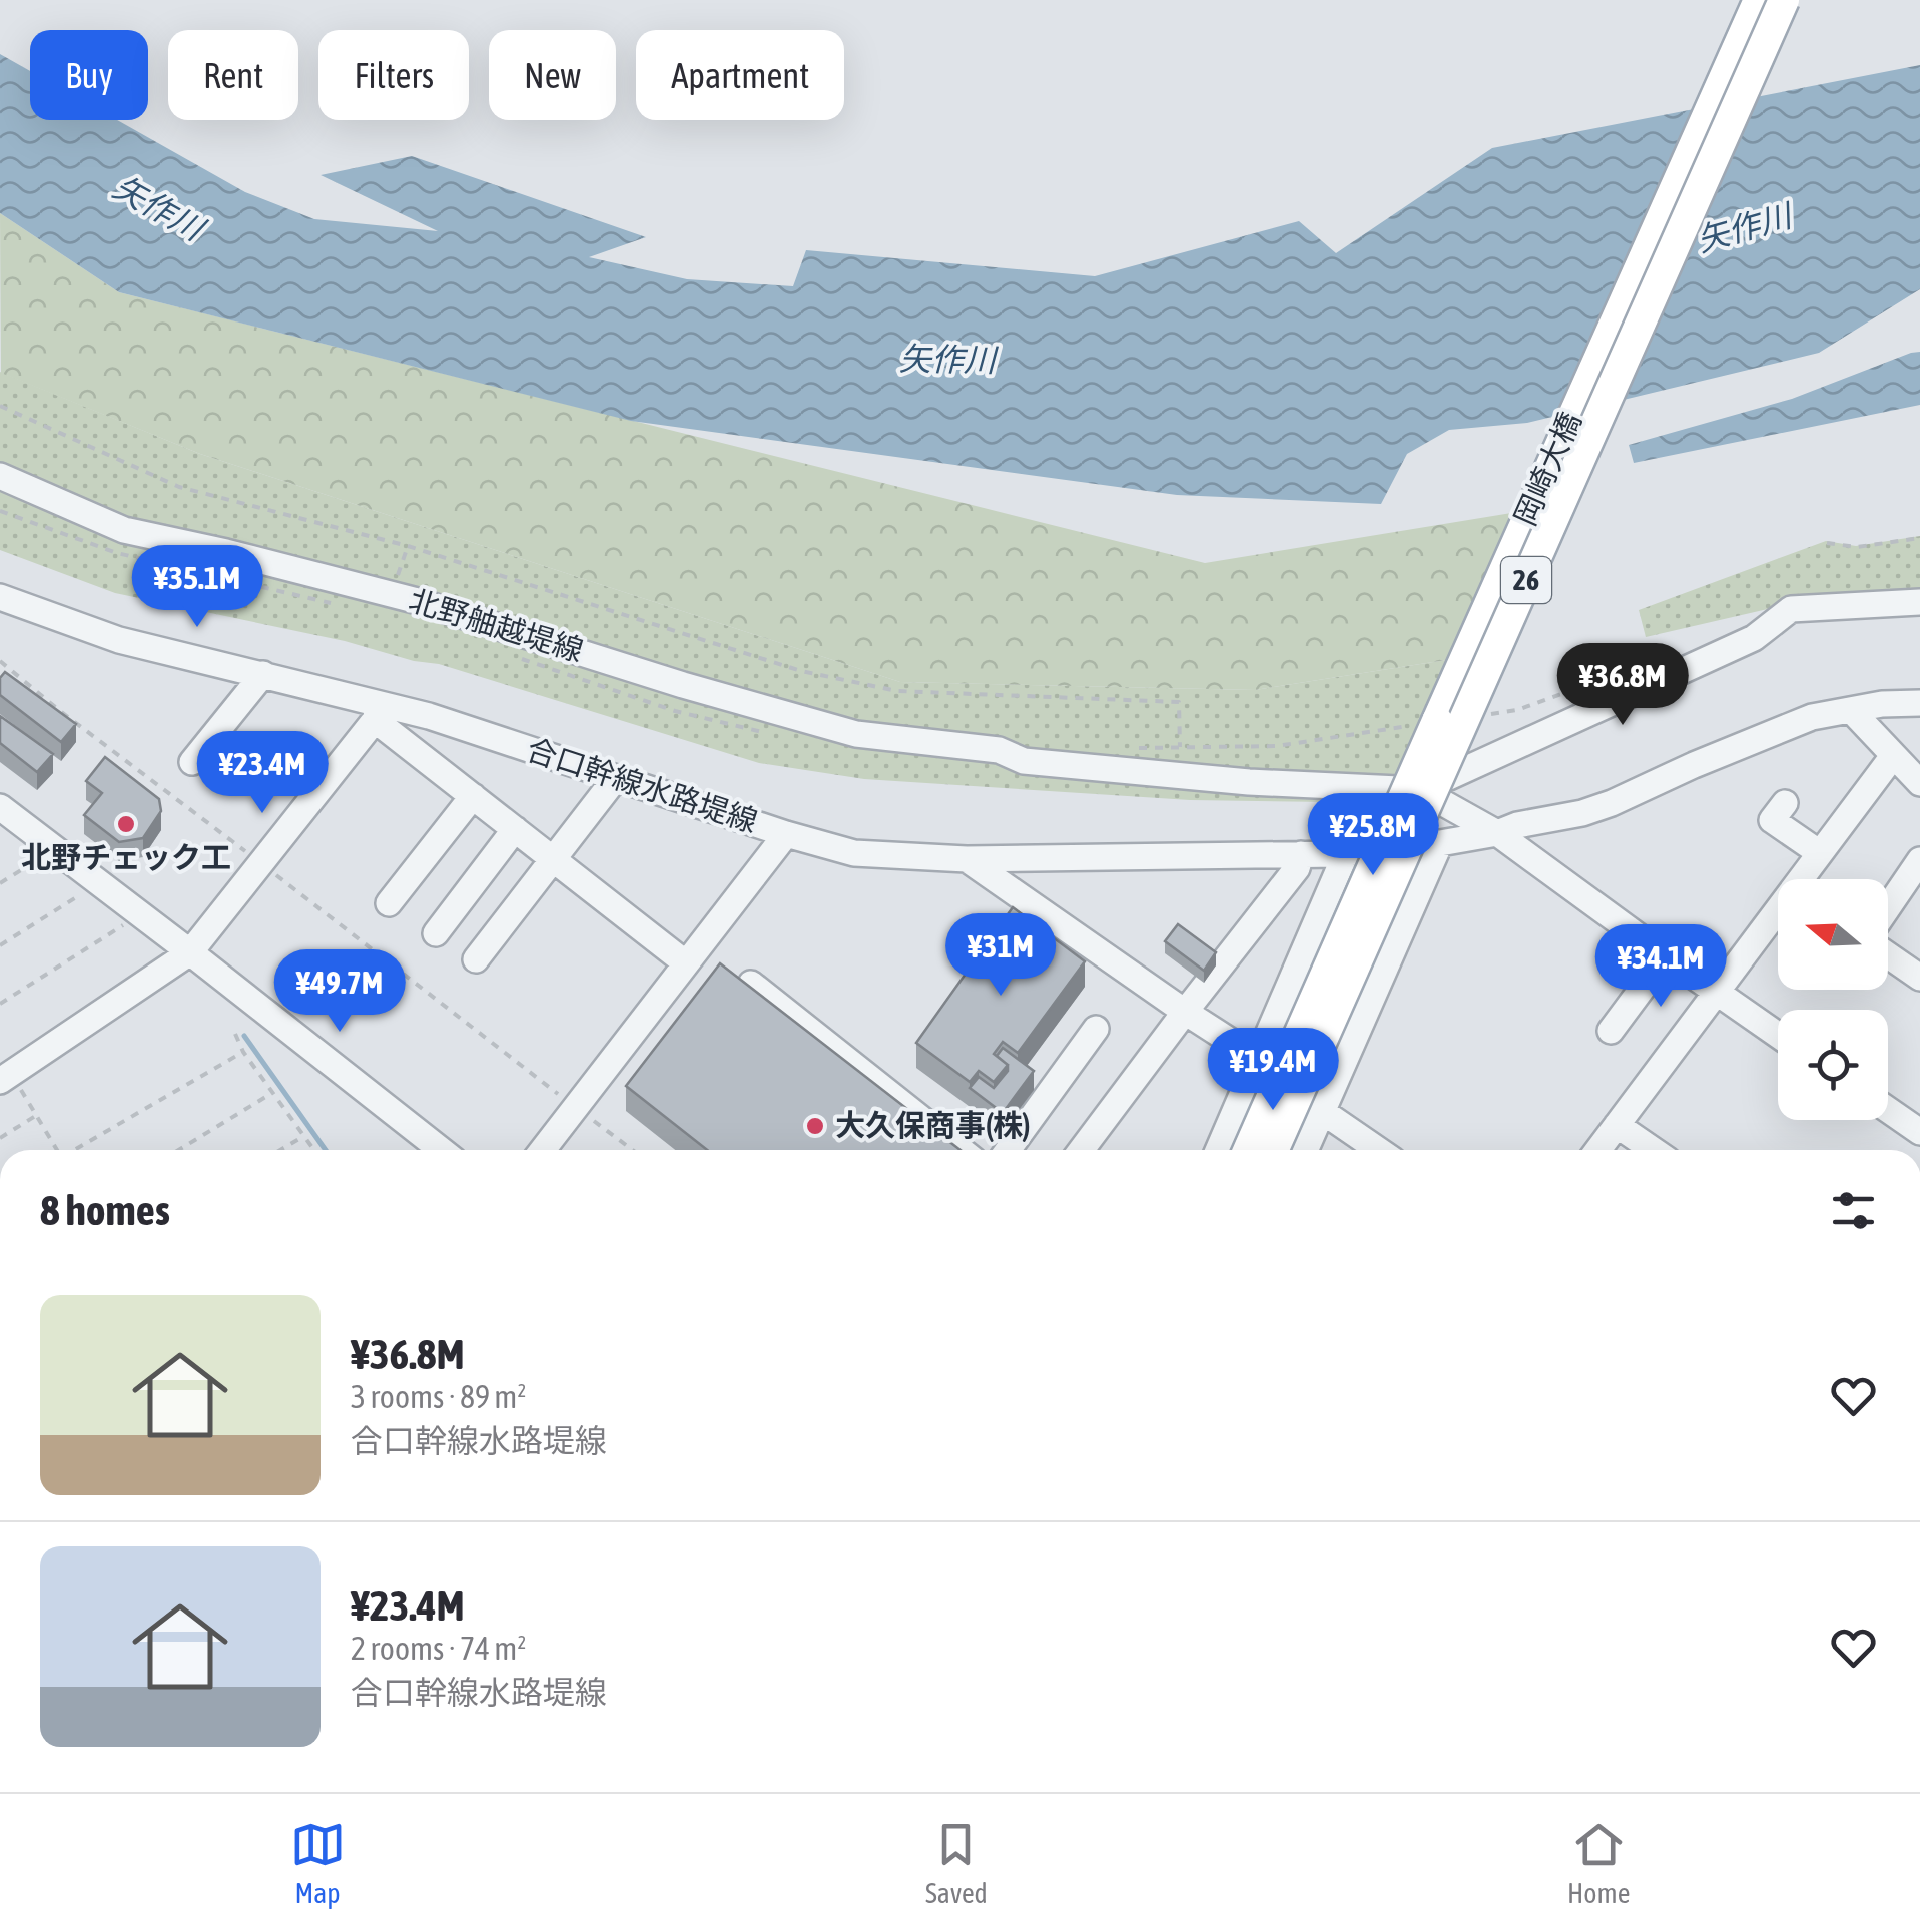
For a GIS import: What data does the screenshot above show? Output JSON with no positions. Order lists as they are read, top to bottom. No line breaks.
{"streets":{"main road":["岡崎大橋","26"],"street":["北野舳越堤線","合口幹線水路堤線"]},"water":["矢作川"],"places":["北野チェック工","大久保商事(株)"],"north":"left","page":{"chip":["Buy","Rent","Filters","New","Apartment"],"price":["¥35.1M","¥36.8M","¥23.4M","¥25.8M","¥31M","¥34.1M","¥49.7M","¥19.4M"],"heading":"8 homes","list":[{"name":"¥36.8M","note":"3 rooms · 89 m² · 合口幹線水路堤線"},{"name":"¥23.4M","note":"2 rooms · 74 m² · 合口幹線水路堤線"}],"tabs":["Map","Saved","Home"]}}
